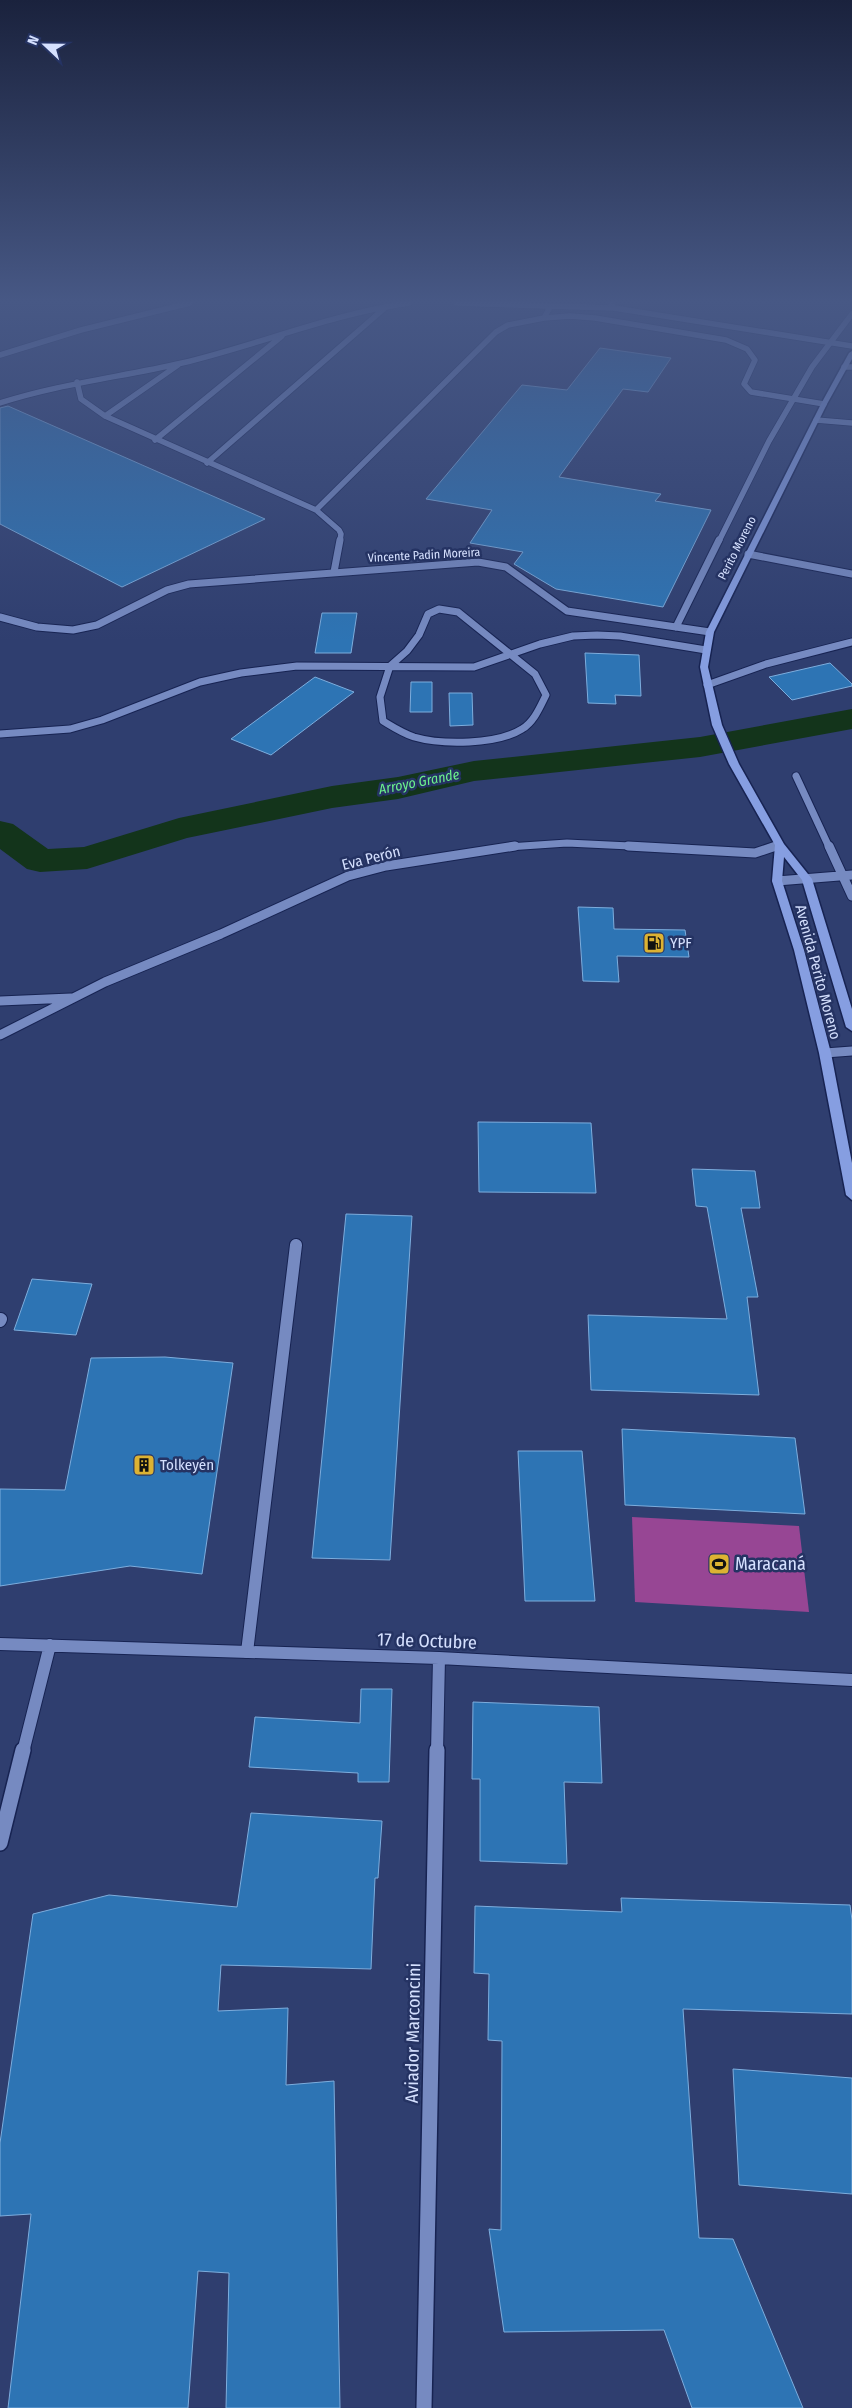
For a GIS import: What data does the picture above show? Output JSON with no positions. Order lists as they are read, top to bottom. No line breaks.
{"streets":{"main road":["Perito Moreno","Avenida Perito Moreno"],"street":["Vincente Padin Moreira","Eva Perón","17 de Octubre","Aviador Marconcini"]},"crossings":[["Perito Moreno","Vincente Padin Moreira"],["Perito Moreno","Avenida Perito Moreno"],["Eva Perón","Avenida Perito Moreno"],["17 de Octubre","Aviador Marconcini"]],"water":["Arroyo Grande"],"places":{"fuel station":["YPF"],"building":["Tolkeyén"],"sports":["Maracaná"]},"north":"left"}
